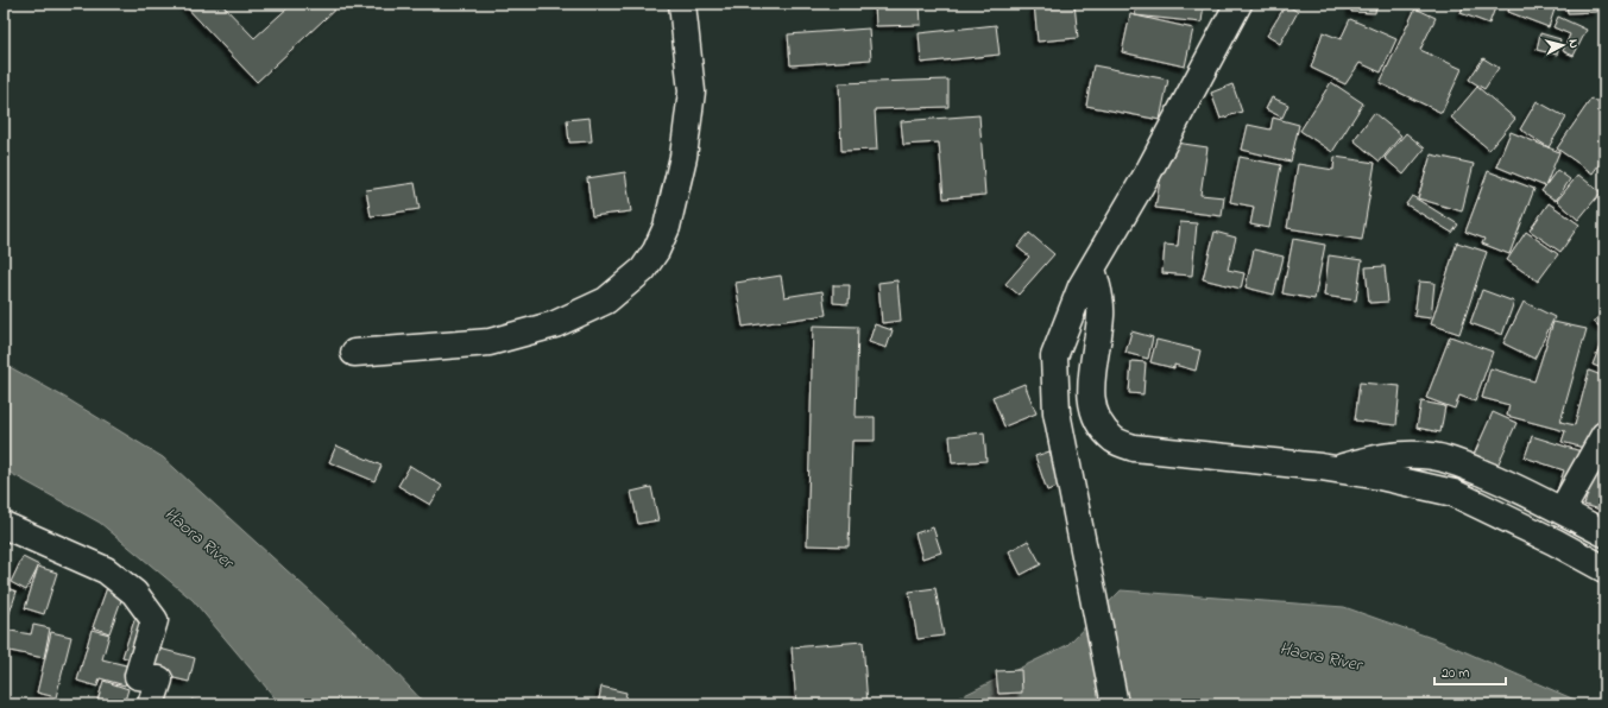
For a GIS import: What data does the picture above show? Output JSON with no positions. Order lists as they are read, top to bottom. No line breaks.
{"water":["Haora River"],"scale_bar":"20 m","north":"right"}
